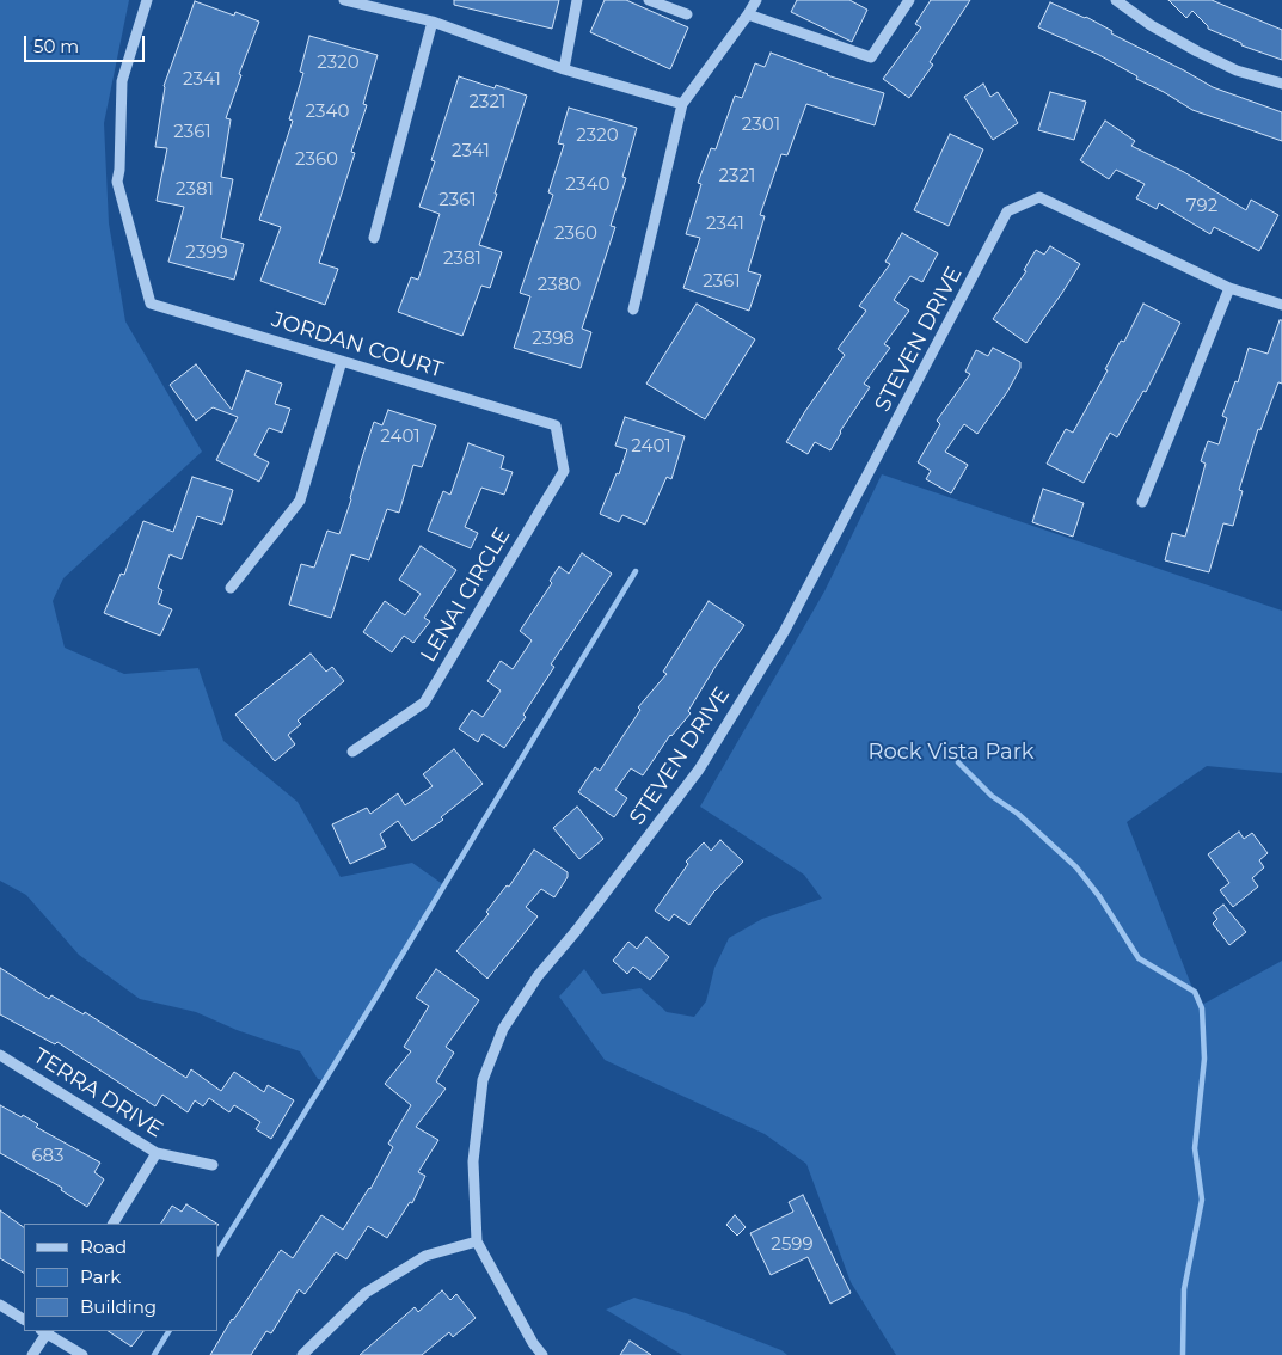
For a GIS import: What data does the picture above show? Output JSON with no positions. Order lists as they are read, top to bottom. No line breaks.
{"streets":{"street":["STEVEN DRIVE","JORDAN COURT","LENAI CIRCLE","TERRA DRIVE"]},"crossings":[["JORDAN COURT","LENAI CIRCLE"]],"parks":["Rock Vista Park"],"house_numbers":["2320","2341","2321","2340","2301","2361","2320","2341","2360","2321","2340","2381","2361","792","2341","2360","2399","2381","2361","2380","2398","2401","2401","683","2599"],"legend":["Road","Park","Building"],"scale_bar":"50 m"}
